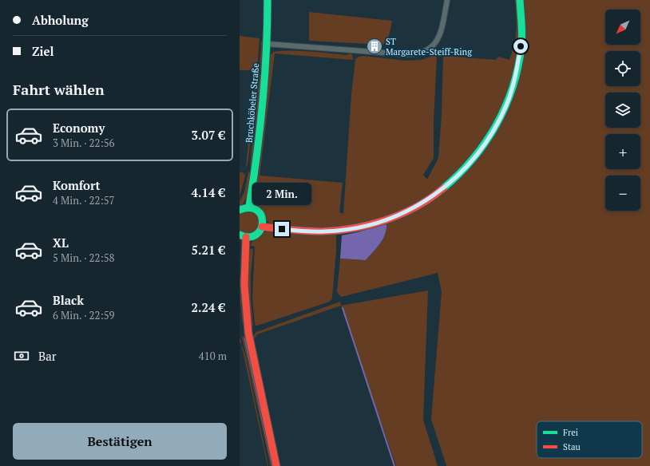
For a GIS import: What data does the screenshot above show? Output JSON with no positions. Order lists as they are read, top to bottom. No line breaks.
{"streets":{"main road":["Bruchköbeler Straße"]},"places":{"building":["ST Margarete-Steiff-Ring"]},"legend":["Frei","Stau"],"north":"bottom left","page":{"banner":["Abholung","Ziel"],"map_buttons":["+","−"],"heading":"Fahrt wählen","list":[{"name":"Economy","note":"3 Min. · 22:56","value":"3.07 €"},{"name":"Komfort","note":"4 Min. · 22:57","value":"4.14 €"},{"name":"XL","note":"5 Min. · 22:58","value":"5.21 €"},{"name":"Black","note":"6 Min. · 22:59","value":"2.24 €"}],"bubble":"2 Min.","pay":["Bar","410 m"],"buttons":"Bestätigen"}}
